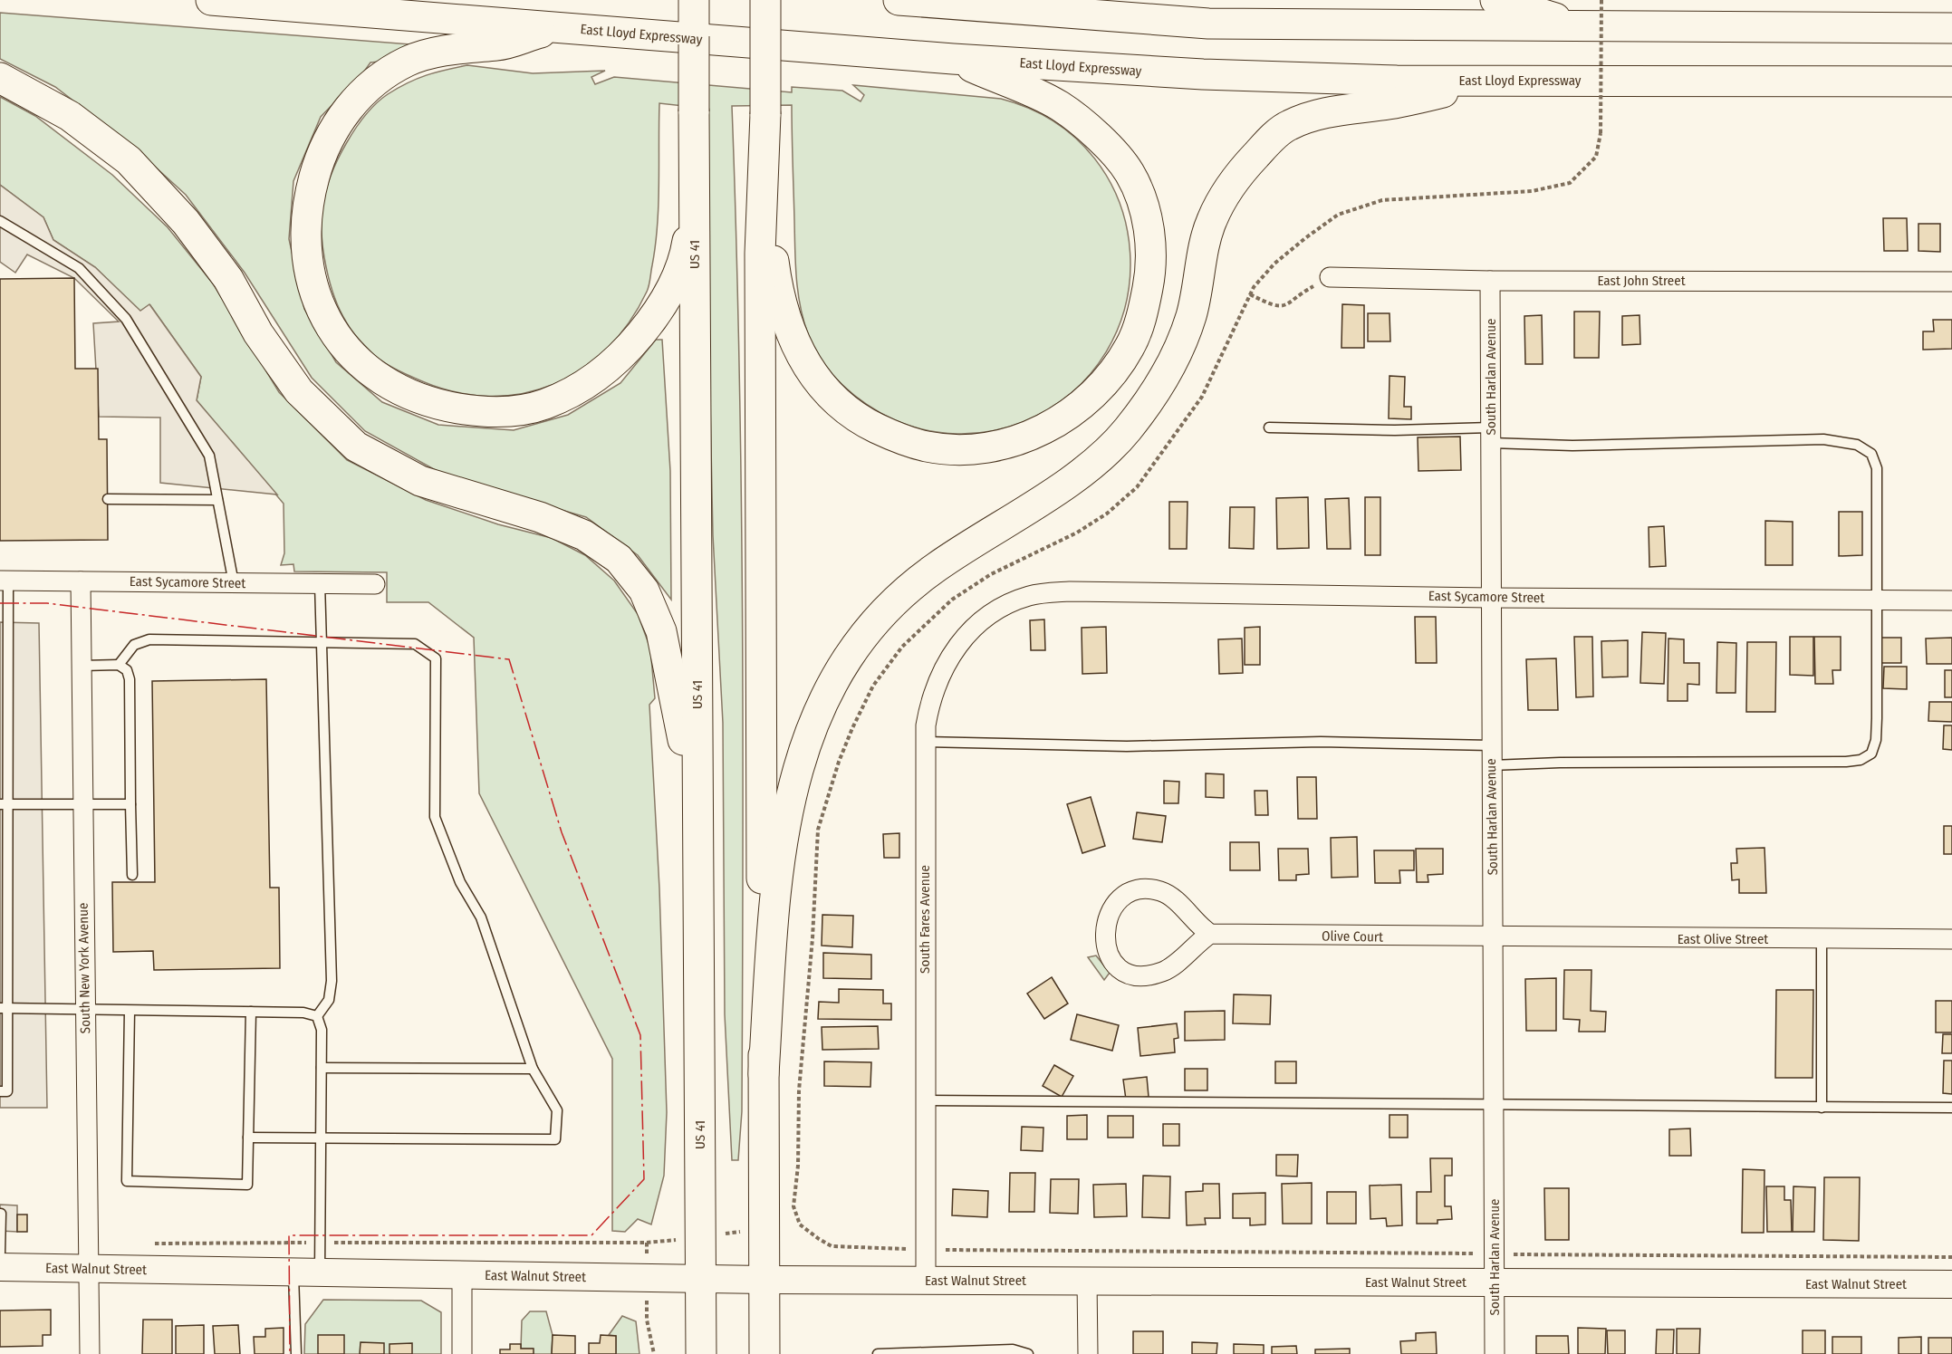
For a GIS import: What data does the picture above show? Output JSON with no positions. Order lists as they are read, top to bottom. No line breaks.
{"streets":{"highway":["East Lloyd Expressway","US 41"],"street":["East John Street","South Harlan Avenue","East Sycamore Street","South Fares Avenue","Olive Court","East Olive Street","South New York Avenue","East Walnut Street"]},"crossings":[["US 41","East Walnut Street"],["East John Street","South Harlan Avenue"],["South Harlan Avenue","East Sycamore Street"],["South Harlan Avenue","Olive Court"],["South Harlan Avenue","East Olive Street"],["South Harlan Avenue","East Walnut Street"],["East Sycamore Street","South Fares Avenue"],["East Sycamore Street","South New York Avenue"],["South Fares Avenue","East Walnut Street"],["Olive Court","East Olive Street"],["South New York Avenue","East Walnut Street"]]}
